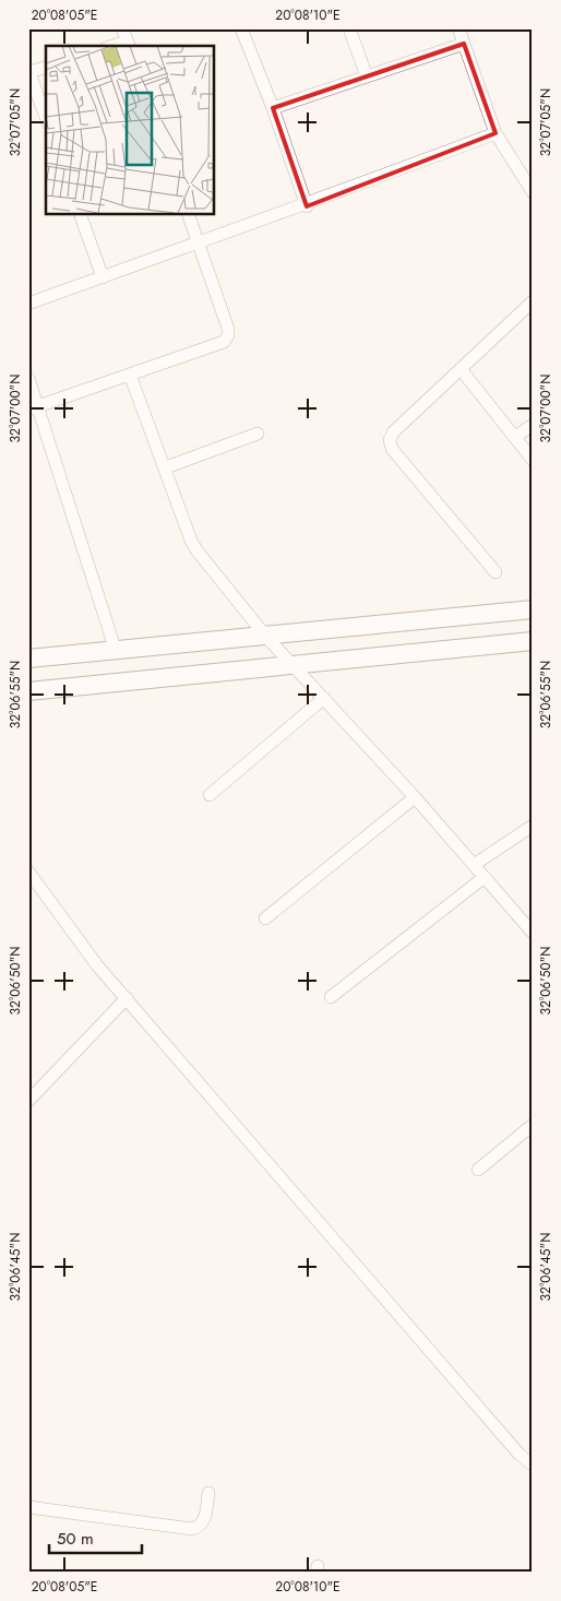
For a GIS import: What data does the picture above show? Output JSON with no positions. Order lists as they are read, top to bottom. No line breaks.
{"scale_bar":"50 m","coordinates":["20°08'05\"E","20°08'10\"E","32°07'05\"N","32°07'00\"N","32°06'55\"N","32°06'50\"N","32°06'45\"N"]}
